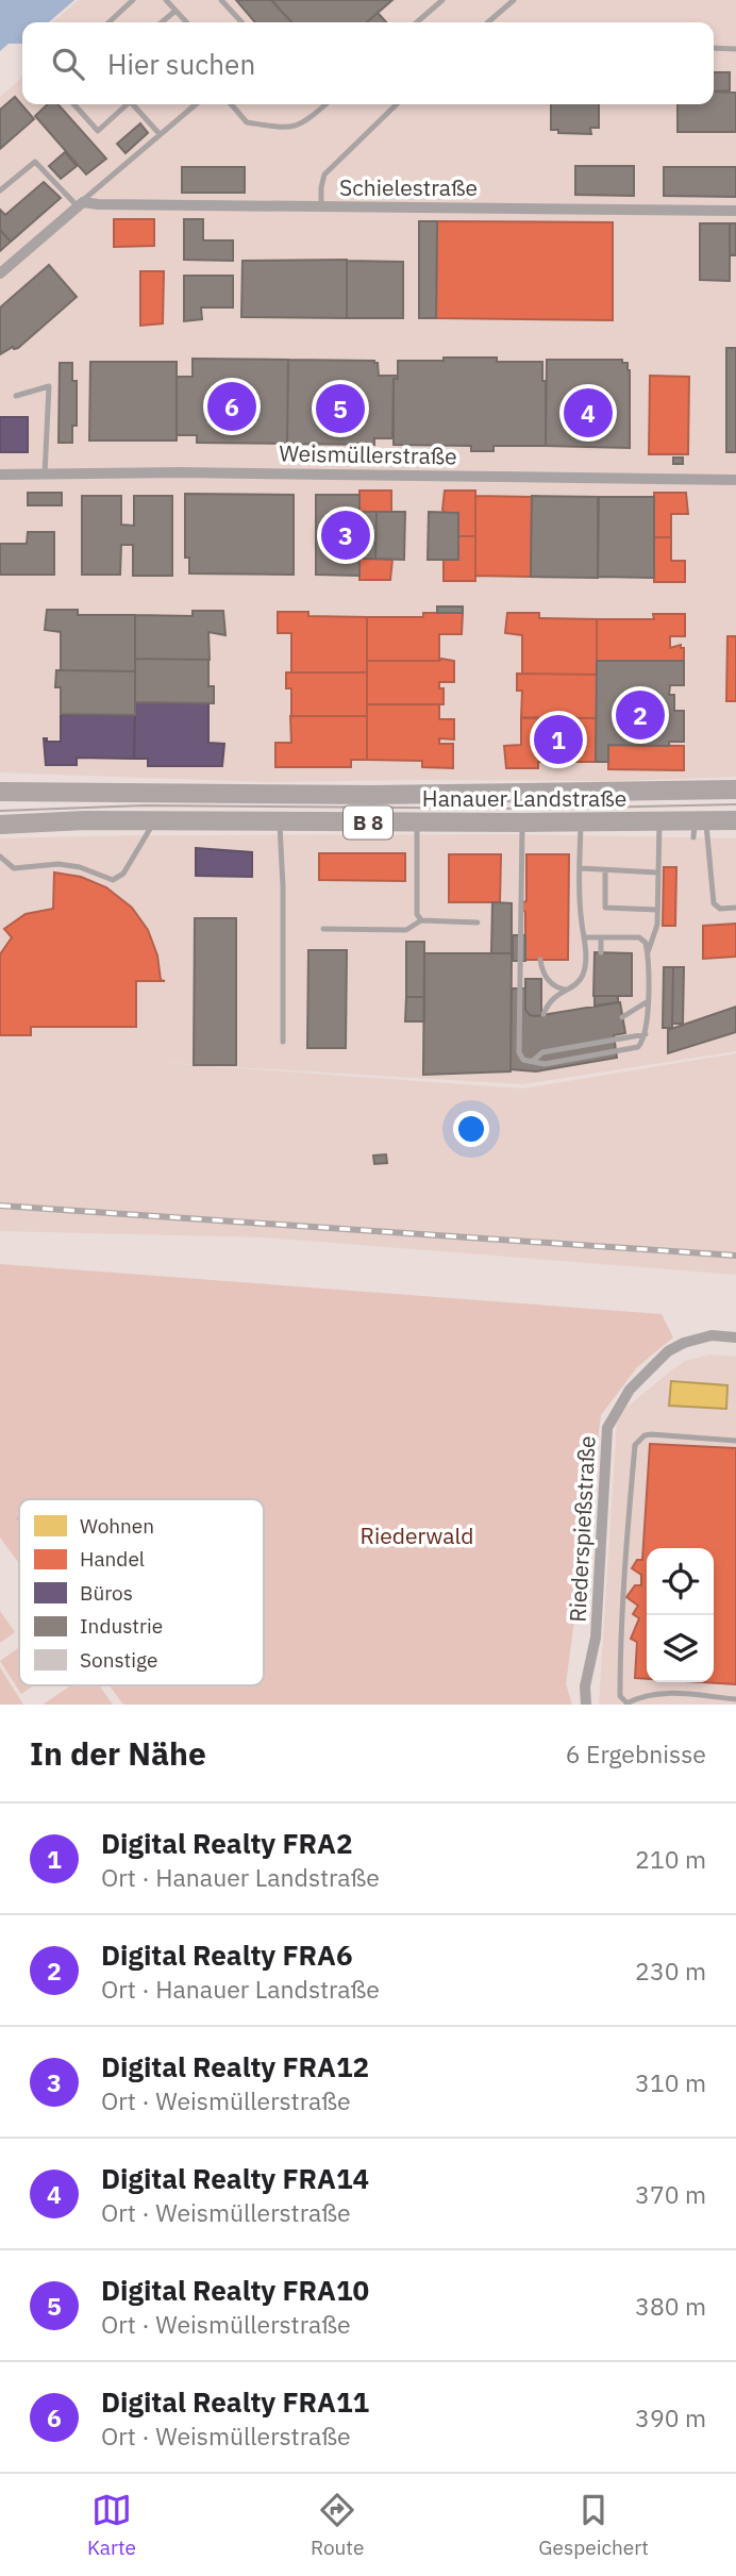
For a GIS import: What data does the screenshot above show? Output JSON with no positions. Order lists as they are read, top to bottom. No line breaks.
{"streets":{"main road":["Hanauer Landstraße","B 8"],"street":["Schielestraße","Weismüllerstraße","Riederspießstraße"]},"parks":["Riederwald"],"legend":["Wohnen","Handel","Büros","Industrie","Sonstige"],"page":{"search":"Hier suchen","pins":["6","5","4","3","2","1"],"heading":["In der Nähe","6 Ergebnisse"],"list":[{"mark":"1","name":"Digital Realty FRA2","note":"Ort · Hanauer Landstraße","value":"210 m"},{"mark":"2","name":"Digital Realty FRA6","note":"Ort · Hanauer Landstraße","value":"230 m"},{"mark":"3","name":"Digital Realty FRA12","note":"Ort · Weismüllerstraße","value":"310 m"},{"mark":"4","name":"Digital Realty FRA14","note":"Ort · Weismüllerstraße","value":"370 m"},{"mark":"5","name":"Digital Realty FRA10","note":"Ort · Weismüllerstraße","value":"380 m"},{"mark":"6","name":"Digital Realty FRA11","note":"Ort · Weismüllerstraße","value":"390 m"}],"nav":["Karte","Route","Gespeichert"]}}
